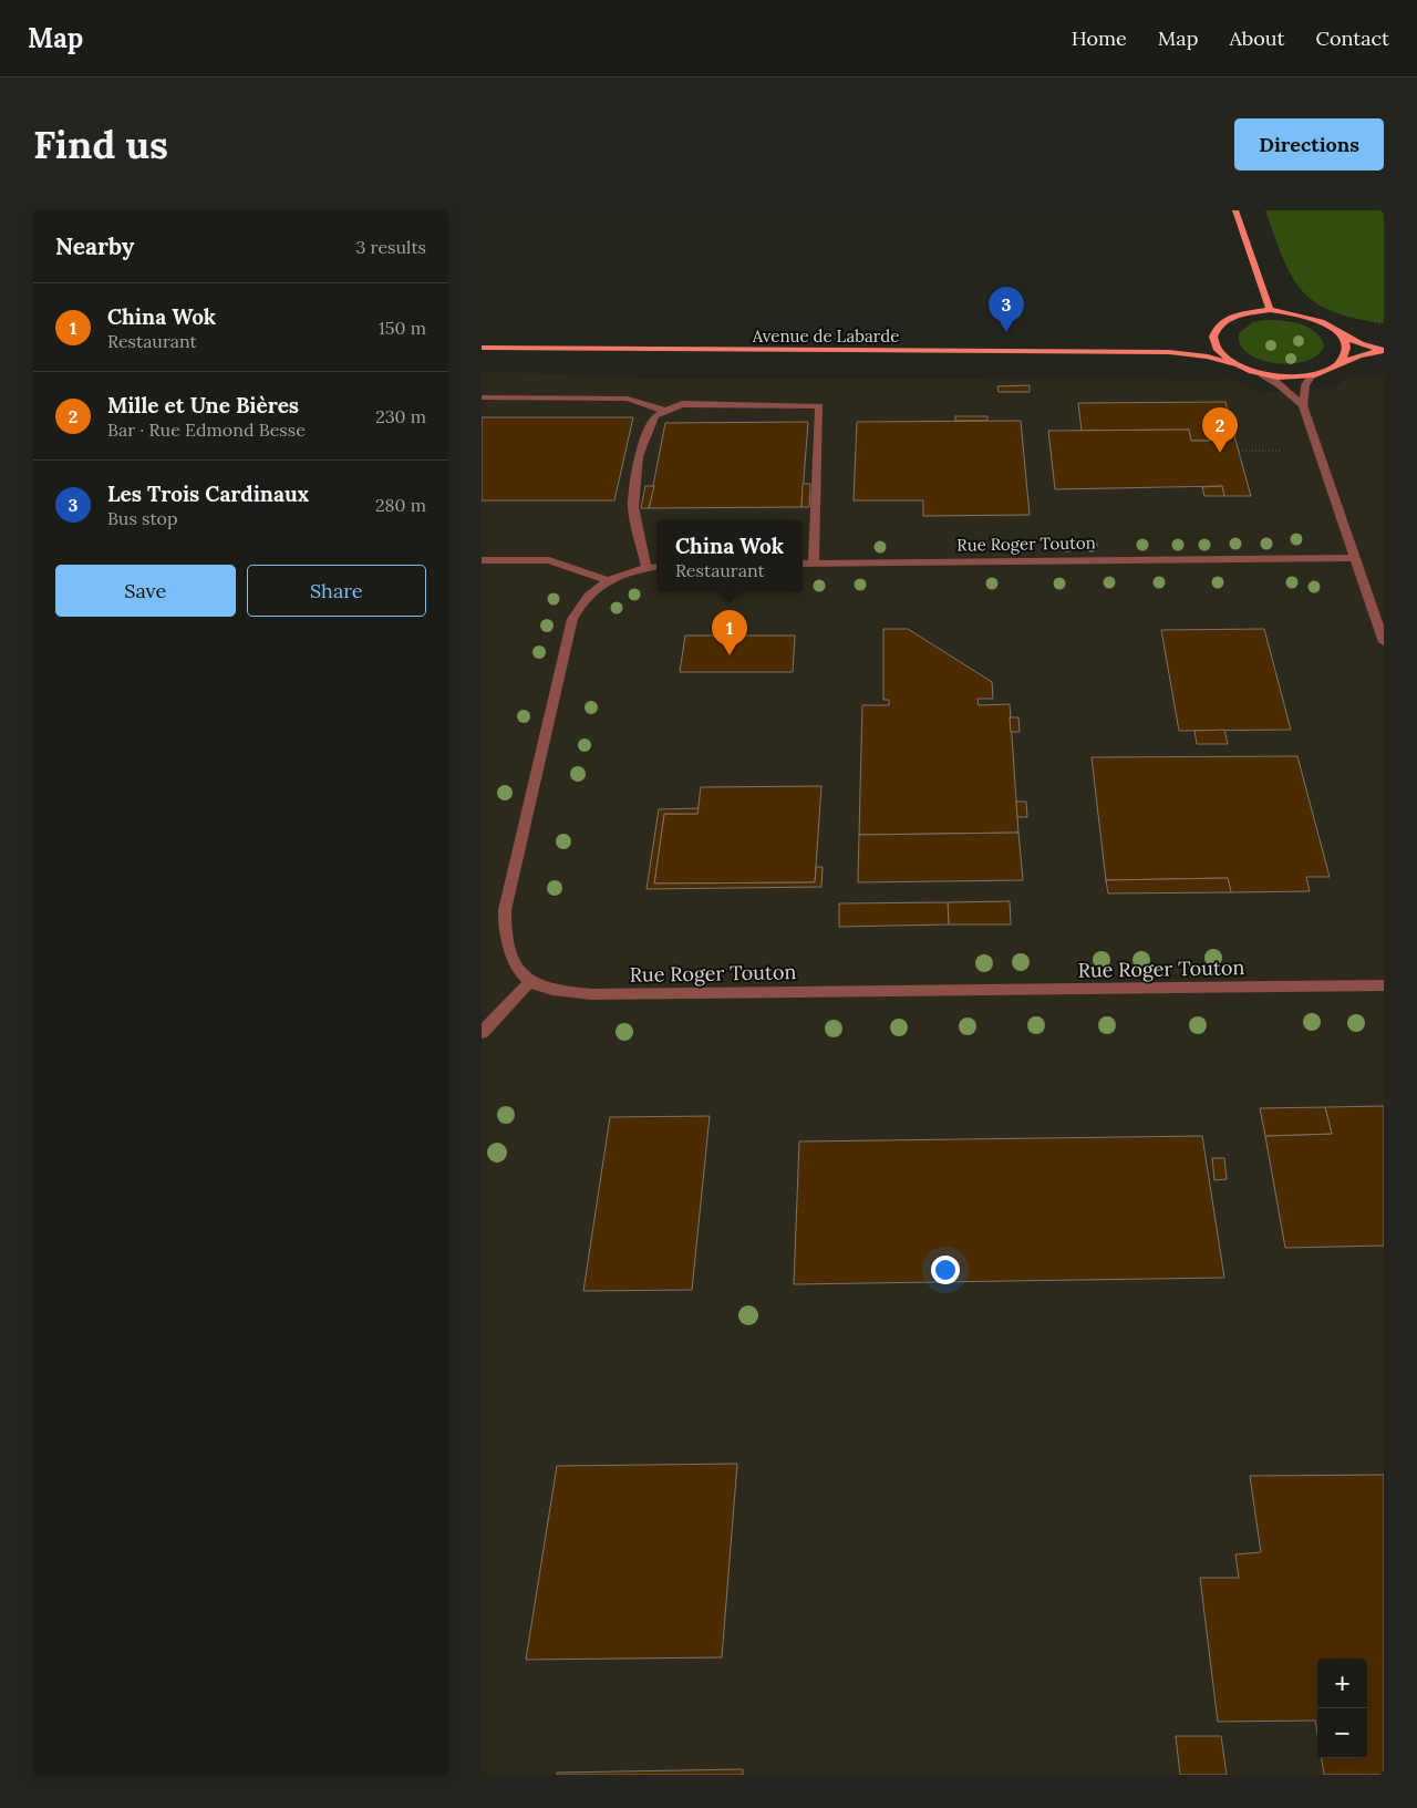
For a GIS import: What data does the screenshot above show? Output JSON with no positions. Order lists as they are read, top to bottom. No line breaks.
{"streets":{"main road":["Avenue de Labarde"],"street":["Rue Roger Touton"]},"page":{"header":"Map","nav":["Home","Map","About","Contact"],"buttons":["Directions",["Save","Share"]],"title":"Find us","heading":["Nearby","3 results"],"list":[{"mark":"1","name":"China Wok","note":"Restaurant","value":"150 m"},{"mark":"2","name":"Mille et Une Bières","note":"Bar · Rue Edmond Besse","value":"230 m"},{"mark":"3","name":"Les Trois Cardinaux","note":"Bus stop","value":"280 m"}],"pins":["3","2","1"],"popup":["China Wok","Restaurant"],"map_buttons":["+","−"]}}
